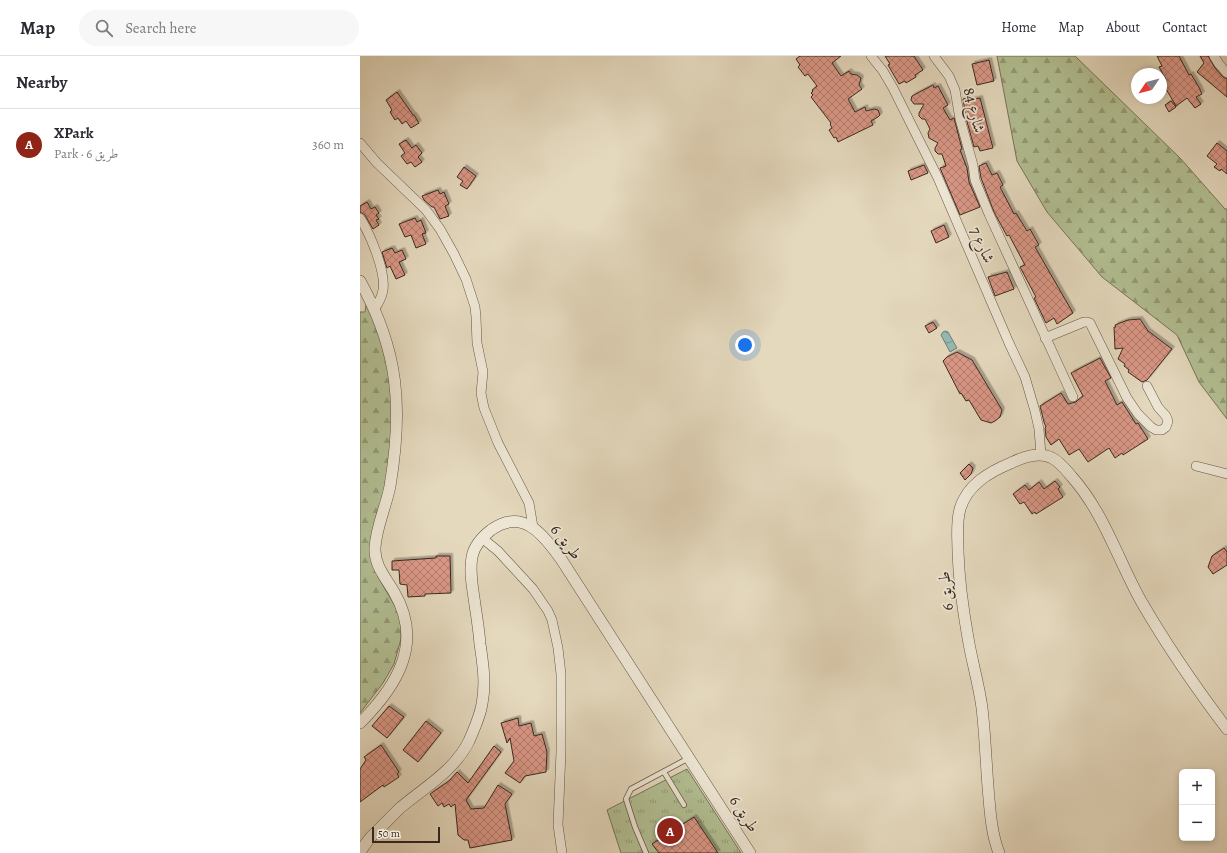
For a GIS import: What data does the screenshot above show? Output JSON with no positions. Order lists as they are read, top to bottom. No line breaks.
{"streets":{"street":["شارع 84","شارع 7","طريق 6"]},"crossings":[["شارع 7","طريق 6"]],"scale_bar":"50 m","north":"bottom left","page":{"header":"Map","search":"Search here","nav":["Home","Map","About","Contact"],"heading":"Nearby","list":[{"mark":"A","name":"XPark","note":"Park · طريق 6","value":"360 m"}],"map_buttons":["+","−"],"pins":"A","scale":"50 m"}}
